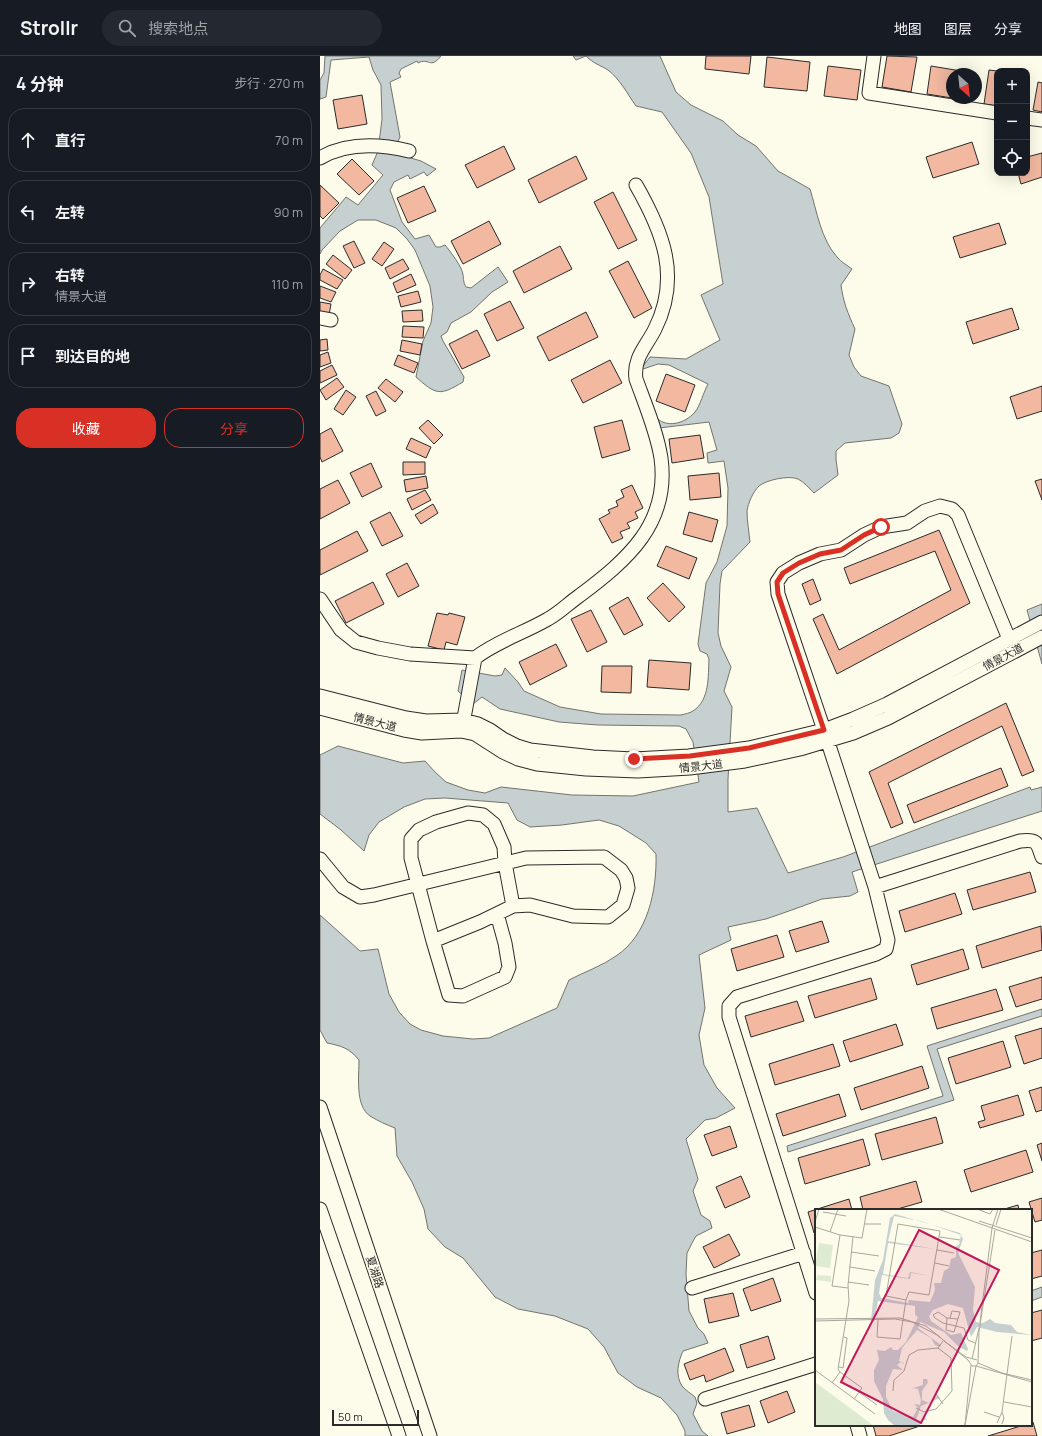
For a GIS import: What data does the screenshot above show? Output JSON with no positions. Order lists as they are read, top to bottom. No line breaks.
{"streets":{"street":["情景大道","夏湖路"]},"scale_bar":"50 m","north":"bottom right","page":{"header":"Strollr","search":"搜索地点","nav":["地图","图层","分享"],"heading":["4 分钟","步行 · 270 m"],"map_buttons":["+","−"],"list":[["直行","70 m"],["左转","90 m"],["右转","情景大道","110 m"],"到达目的地"],"buttons":["收藏","分享"],"scale":"50 m"}}
